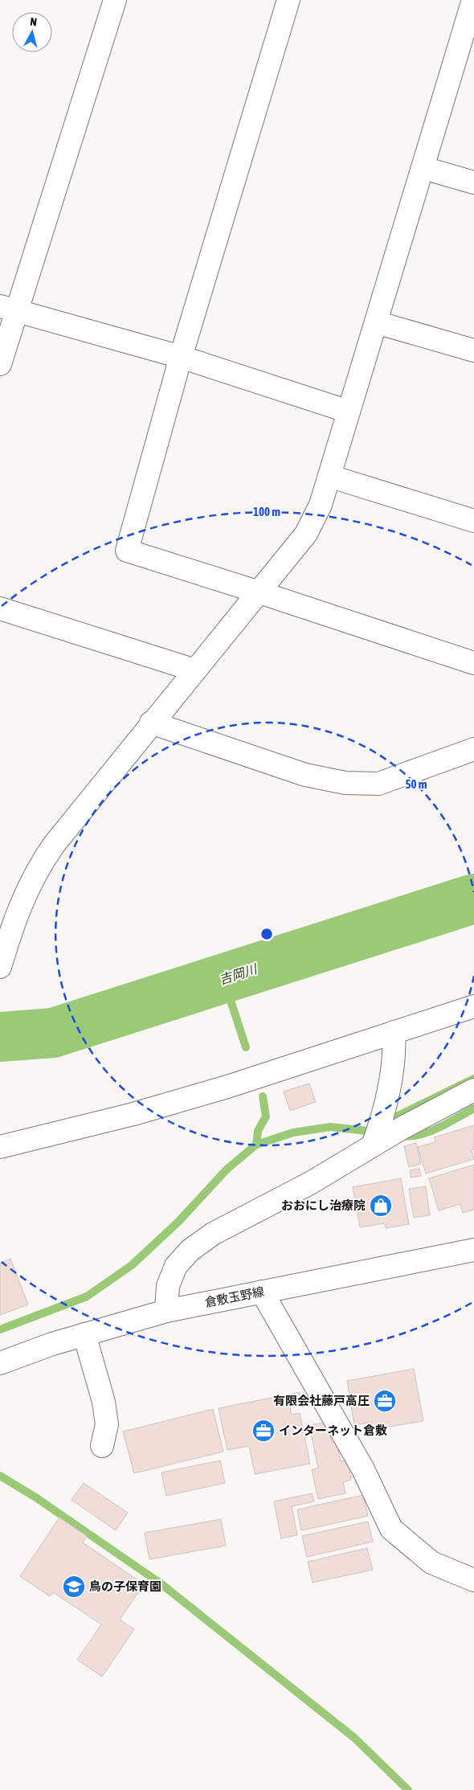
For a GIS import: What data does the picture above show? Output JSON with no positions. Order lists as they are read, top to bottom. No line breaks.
{"streets":{"street":["倉敷玉野線"]},"water":["吉岡川"],"places":{"shop":["おおにし治療院"],"office":["有限会社藤戸高圧","インターネット倉敷"],"school or university":["鳥の子保育園"]},"north":"top","rings":["100 m","50 m"]}
